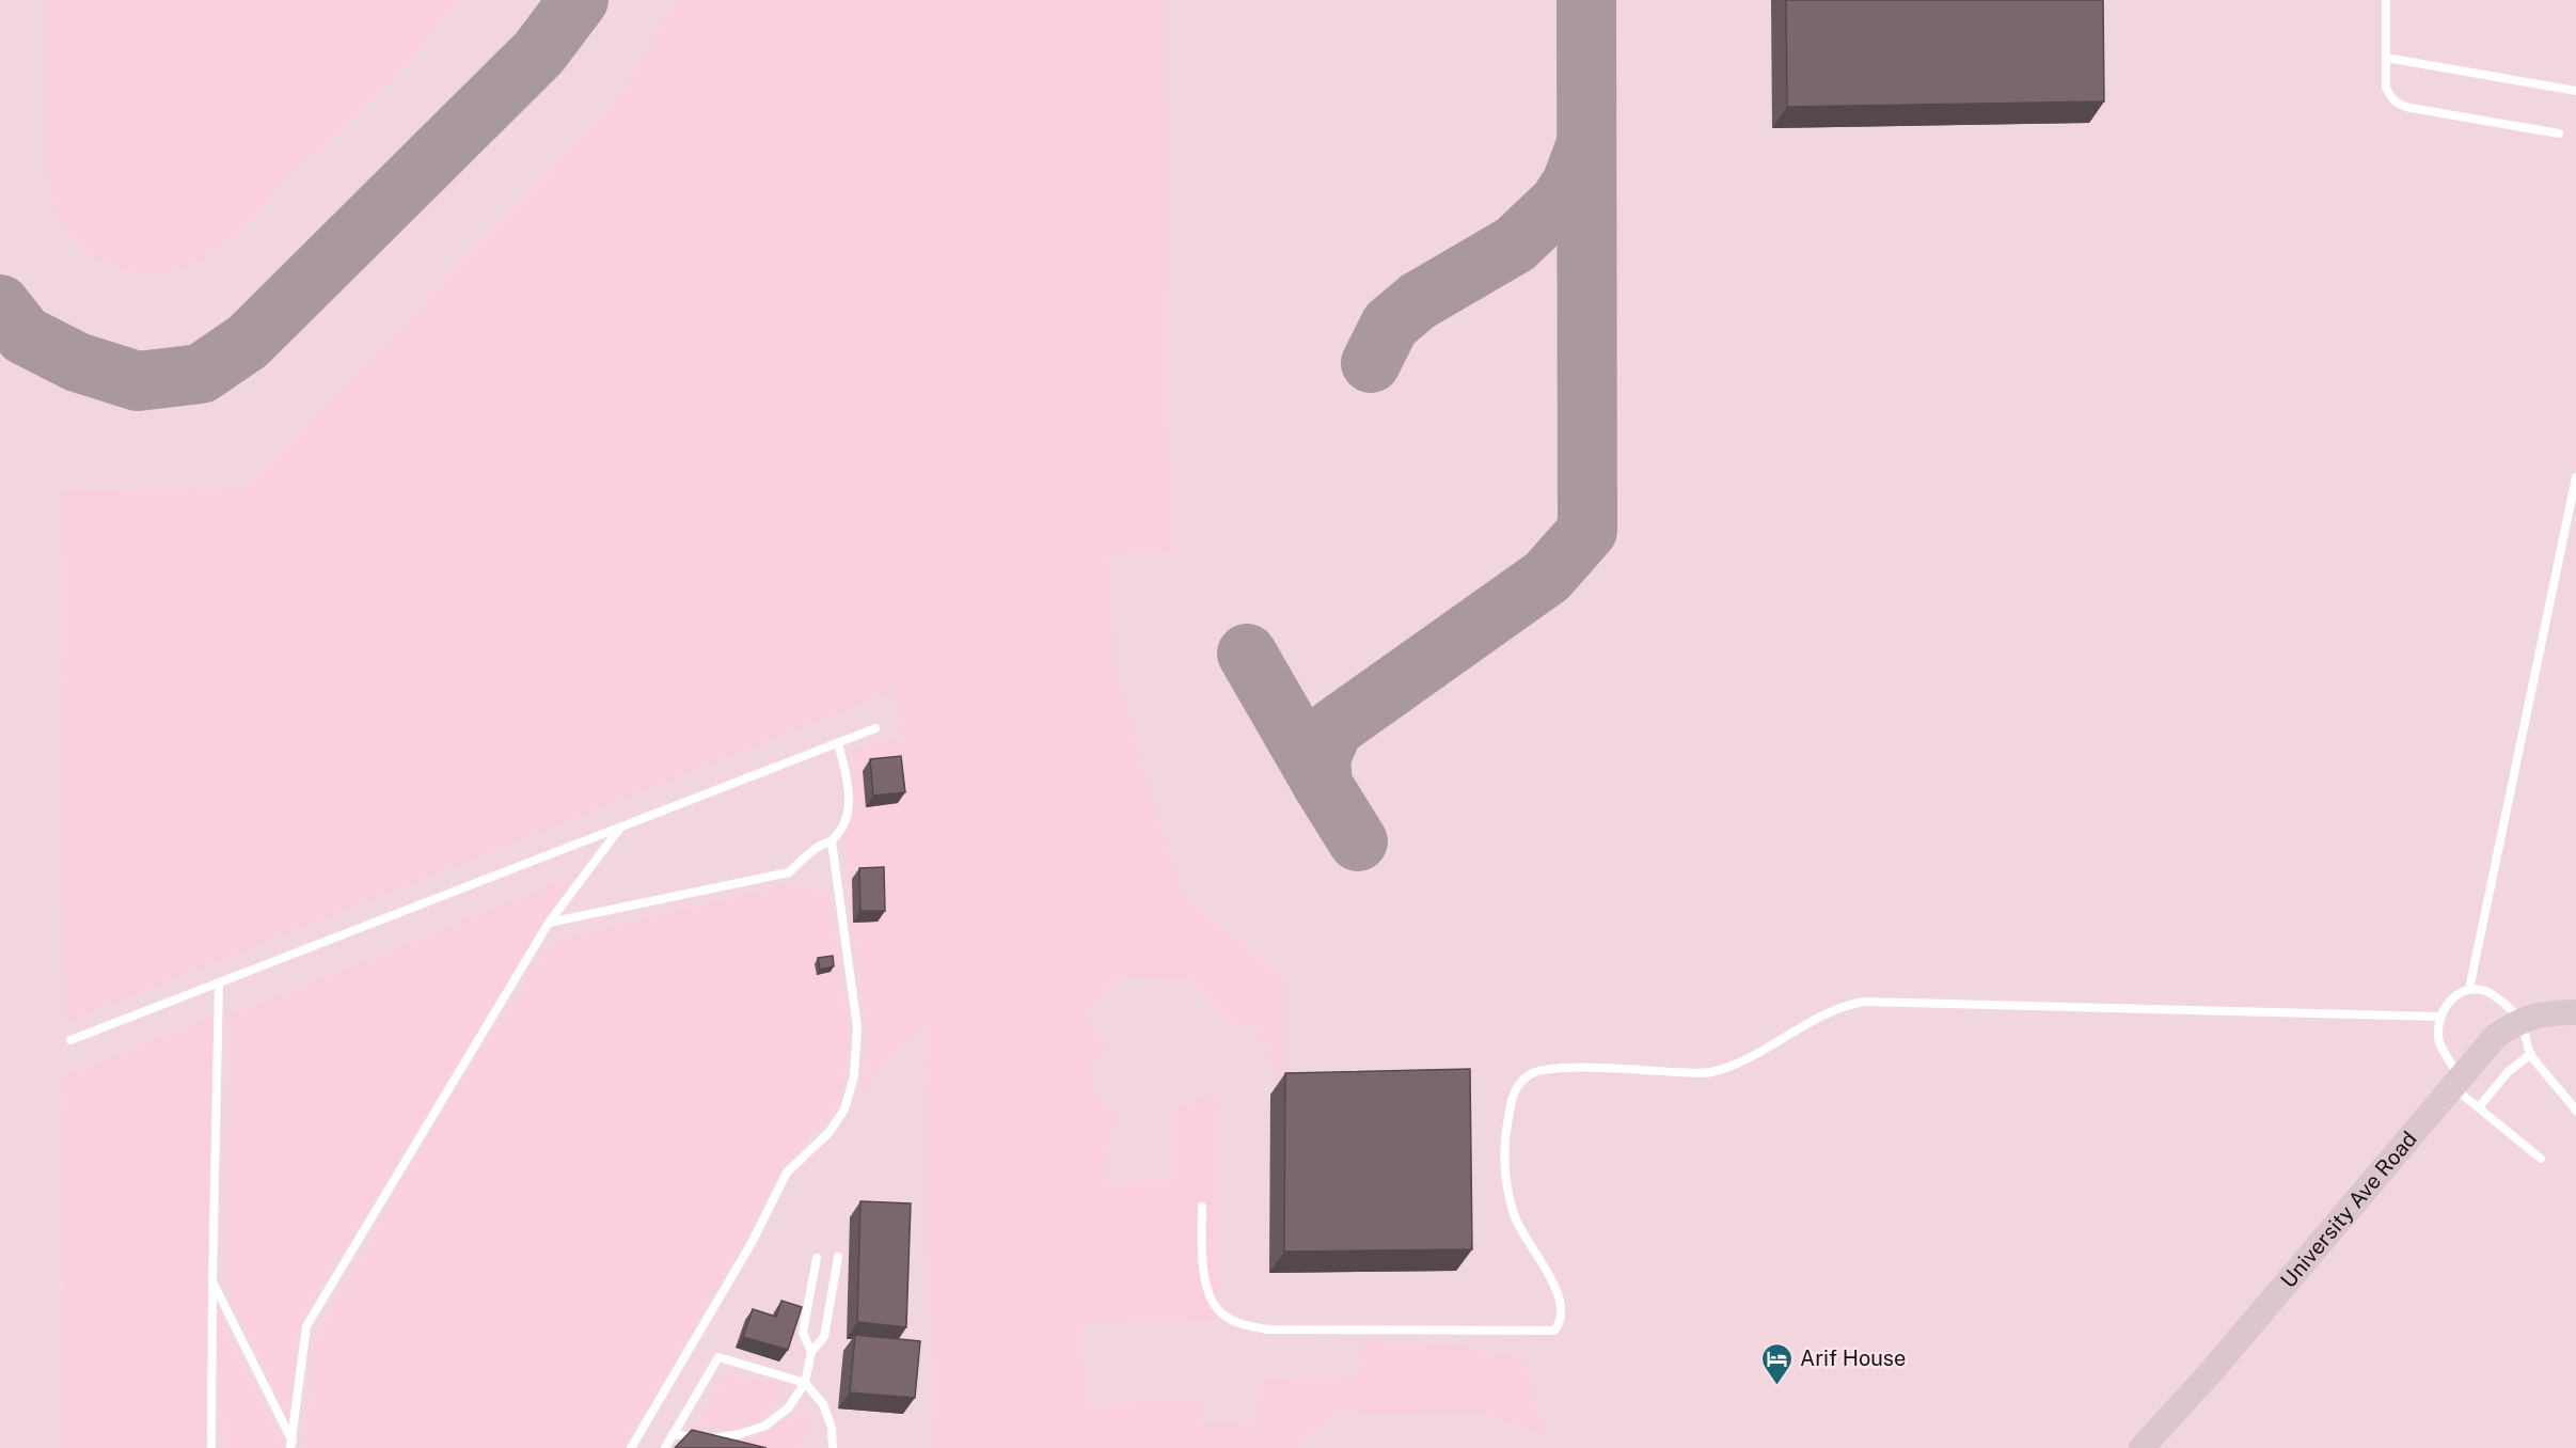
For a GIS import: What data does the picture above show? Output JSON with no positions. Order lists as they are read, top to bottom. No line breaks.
{"streets":{"street":["University Ave Road"]},"places":{"hotel":["Arif House"]}}
